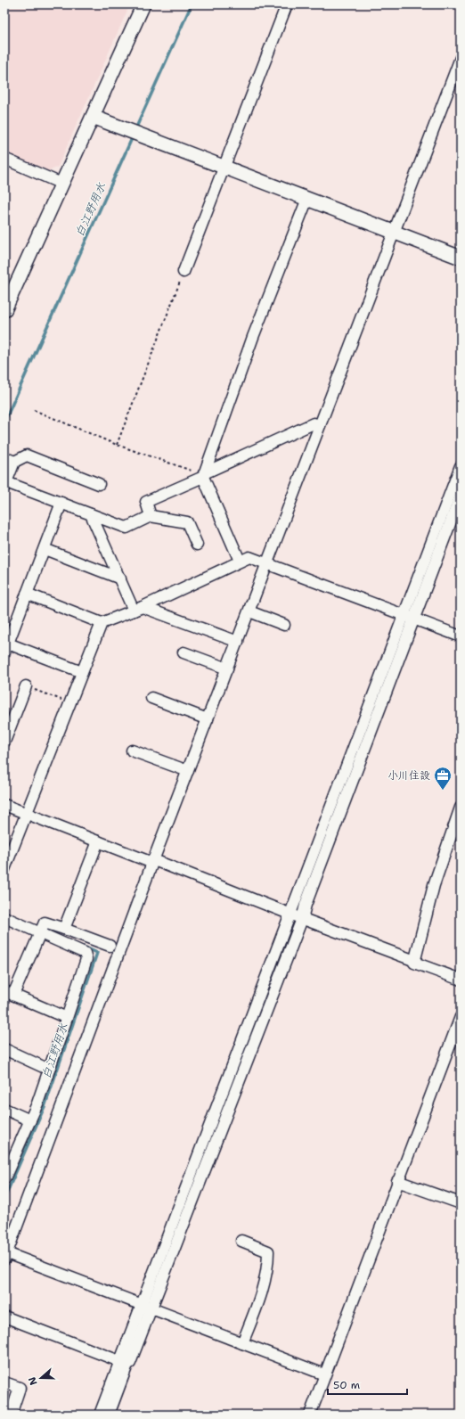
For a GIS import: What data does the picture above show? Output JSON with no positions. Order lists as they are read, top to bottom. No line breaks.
{"water":["白江野用水"],"places":{"office":["小川住設"]},"scale_bar":"50 m","north":"left"}
